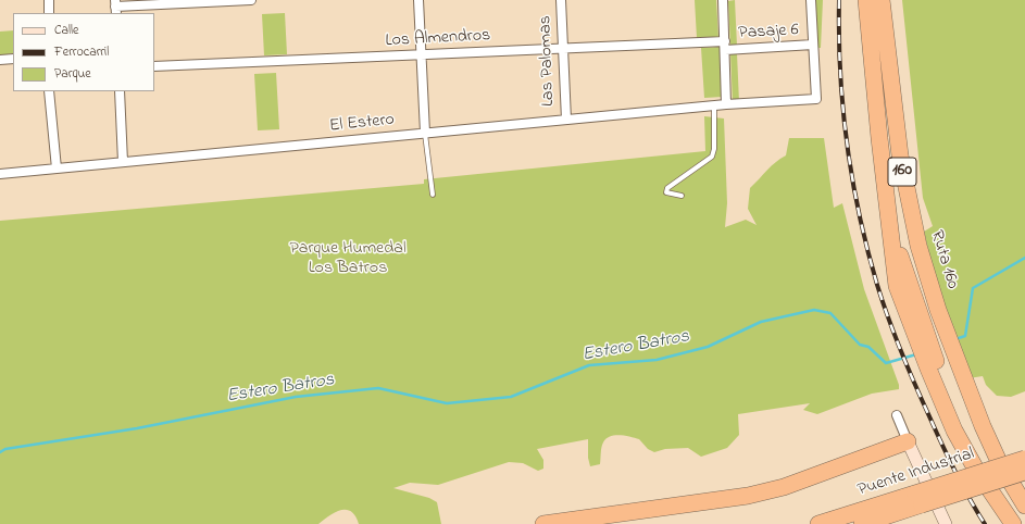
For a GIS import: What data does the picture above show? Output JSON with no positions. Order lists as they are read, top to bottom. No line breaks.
{"streets":{"highway":["160","Ruta 160","Puente Industrial"],"street":["Pasaje 6","Los Almendros","Las Palomas","El Estero"]},"crossings":[["Pasaje 6","Los Almendros"],["Pasaje 6","El Estero"],["Los Almendros","Las Palomas"],["Las Palomas","El Estero"]],"water":["Estero Batros"],"parks":["Parque Humedal Los Batros"],"legend":["Calle","Ferrocarril","Parque"]}
